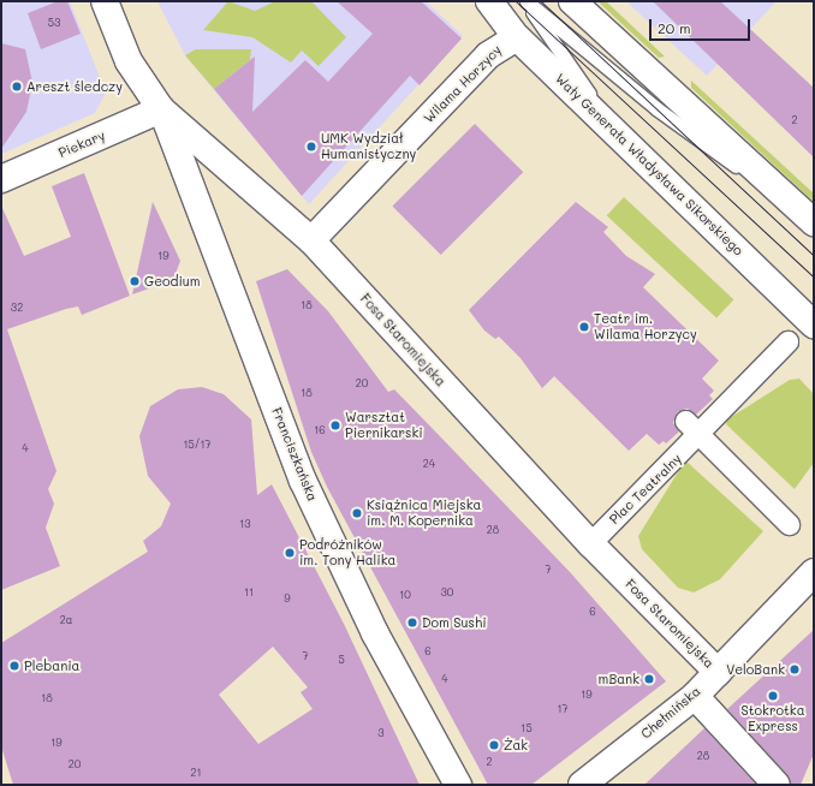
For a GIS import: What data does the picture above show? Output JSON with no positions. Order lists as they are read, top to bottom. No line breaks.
{"streets":{"street":["Wilama Horzycy","Piekary","Wały Generała Władysława Sikorskiego","Fosa Staromiejska","Franciszkańska","Plac Teatralny","Chełmińska"]},"crossings":[["Wilama Horzycy","Wały Generała Władysława Sikorskiego"],["Wilama Horzycy","Fosa Staromiejska"],["Piekary","Fosa Staromiejska"],["Piekary","Franciszkańska"],["Fosa Staromiejska","Franciszkańska"],["Fosa Staromiejska","Plac Teatralny"],["Fosa Staromiejska","Chełmińska"]],"places":["Areszt śledczy","UMK Wydział Humanistyczny","Geodium","Teatr im. Wilama Horzycy","Warsztat Piernikarski","Książnica Miejska im. M. Kopernika","Podróżników im. Tony Halika","Dom Sushi","Plebania","VeloBank","mBank","Stokrotka Express","Żak"],"house_numbers":["53","2","19","18","32","20","18","16","15/17","4","24","13","28","7","11","30","10","9","6","2a","6","7","5","4","19","18","17","15","3","19","28","2","20","21"],"scale_bar":"20 m"}
